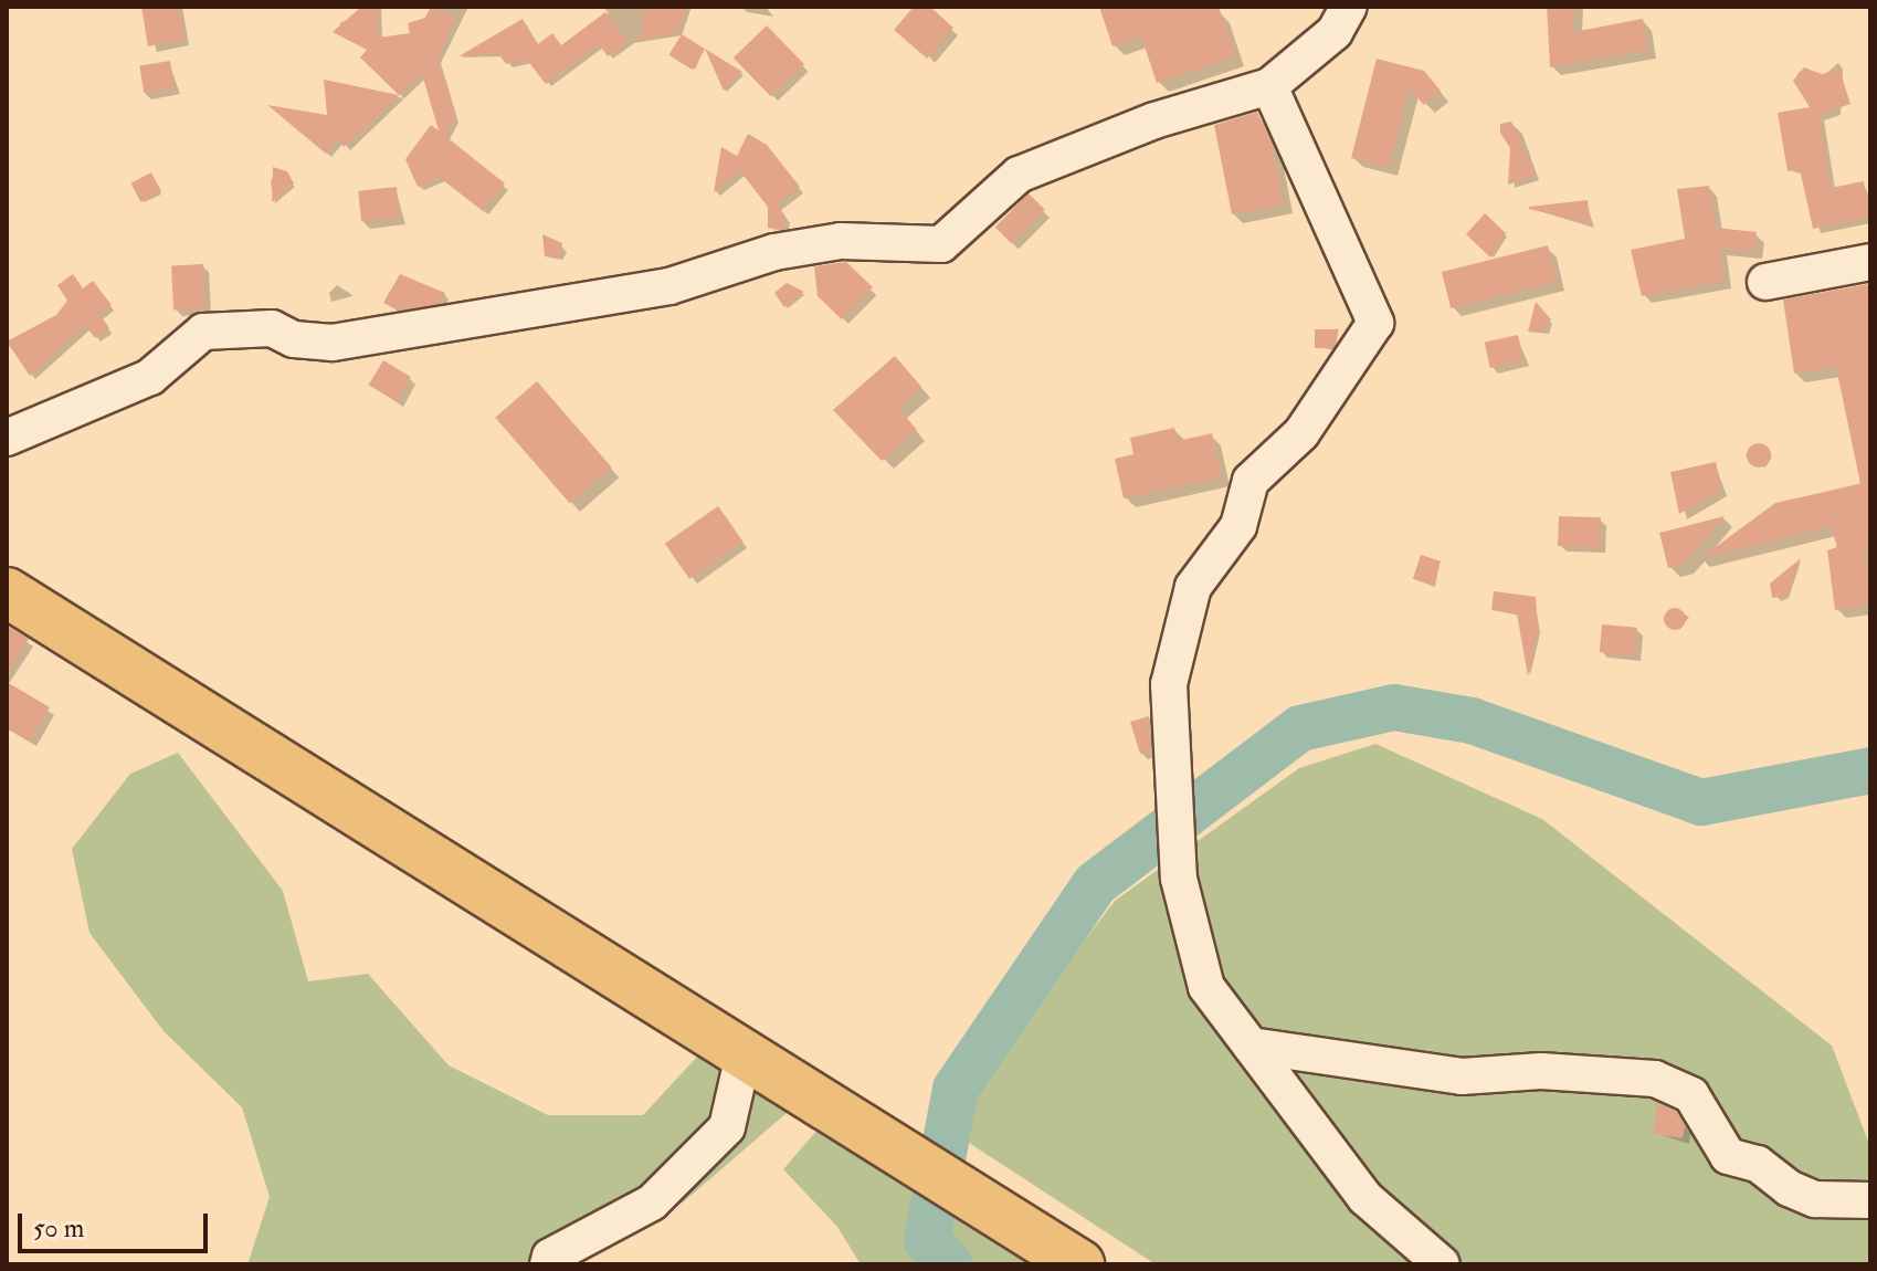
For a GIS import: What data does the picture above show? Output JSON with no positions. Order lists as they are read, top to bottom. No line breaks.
{"scale_bar":"50 m"}
